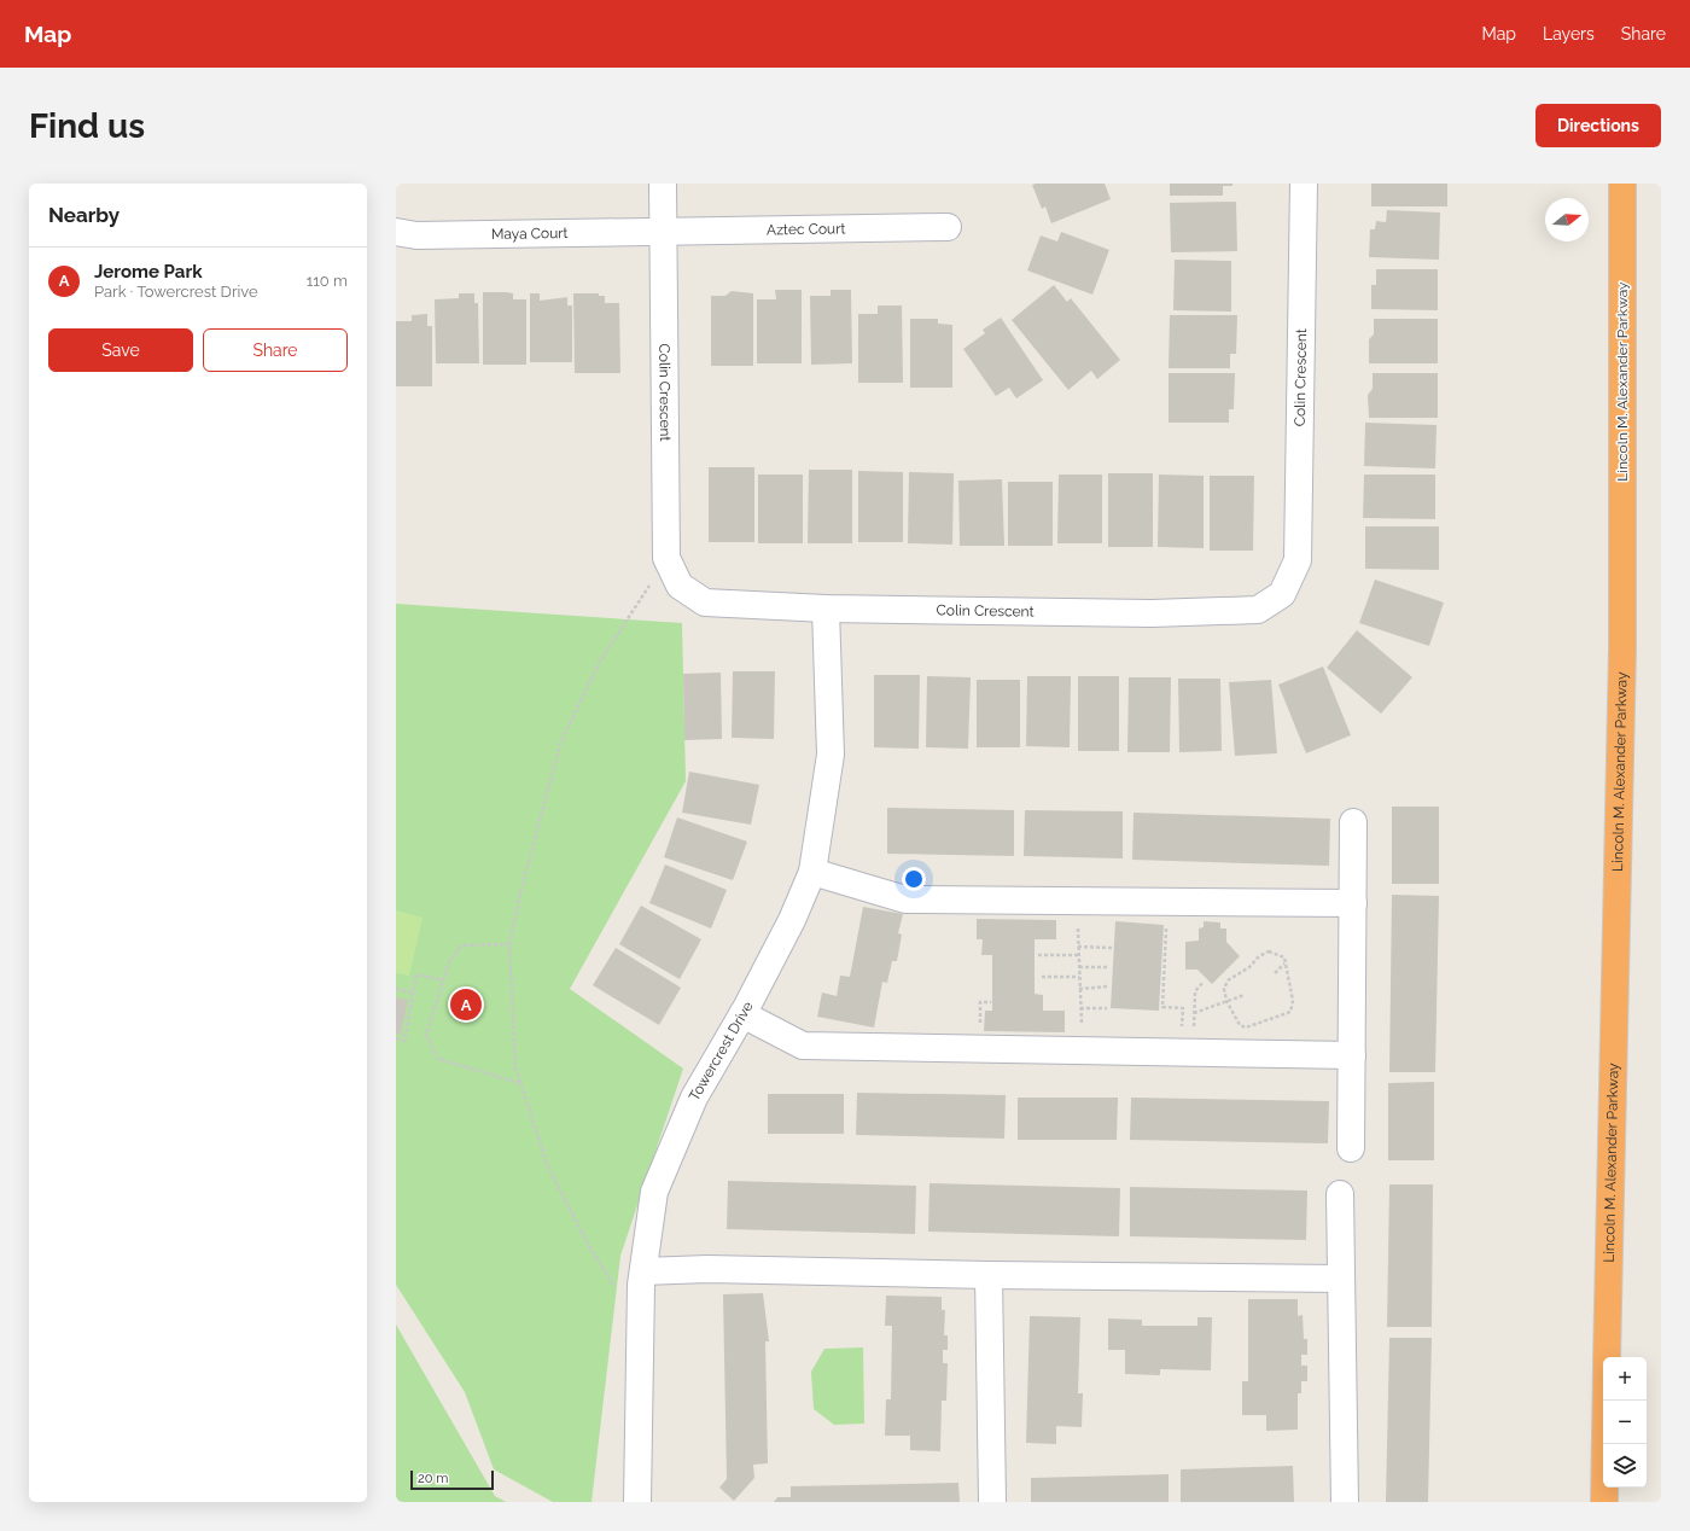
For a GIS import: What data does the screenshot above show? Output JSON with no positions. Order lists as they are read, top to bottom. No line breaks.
{"streets":{"highway":["Lincoln M. Alexander Parkway"],"street":["Aztec Court","Maya Court","Colin Crescent","Towercrest Drive"]},"crossings":[["Aztec Court","Maya Court"],["Aztec Court","Colin Crescent"],["Maya Court","Colin Crescent"],["Colin Crescent","Towercrest Drive"]],"scale_bar":"20 m","north":"right","page":{"header":"Map","nav":["Map","Layers","Share"],"buttons":["Directions",["Save","Share"]],"title":"Find us","heading":"Nearby","list":[{"mark":"A","name":"Jerome Park","note":"Park · Towercrest Drive","value":"110 m"}],"pins":"A","map_buttons":["+","−"],"scale":"20 m"}}
